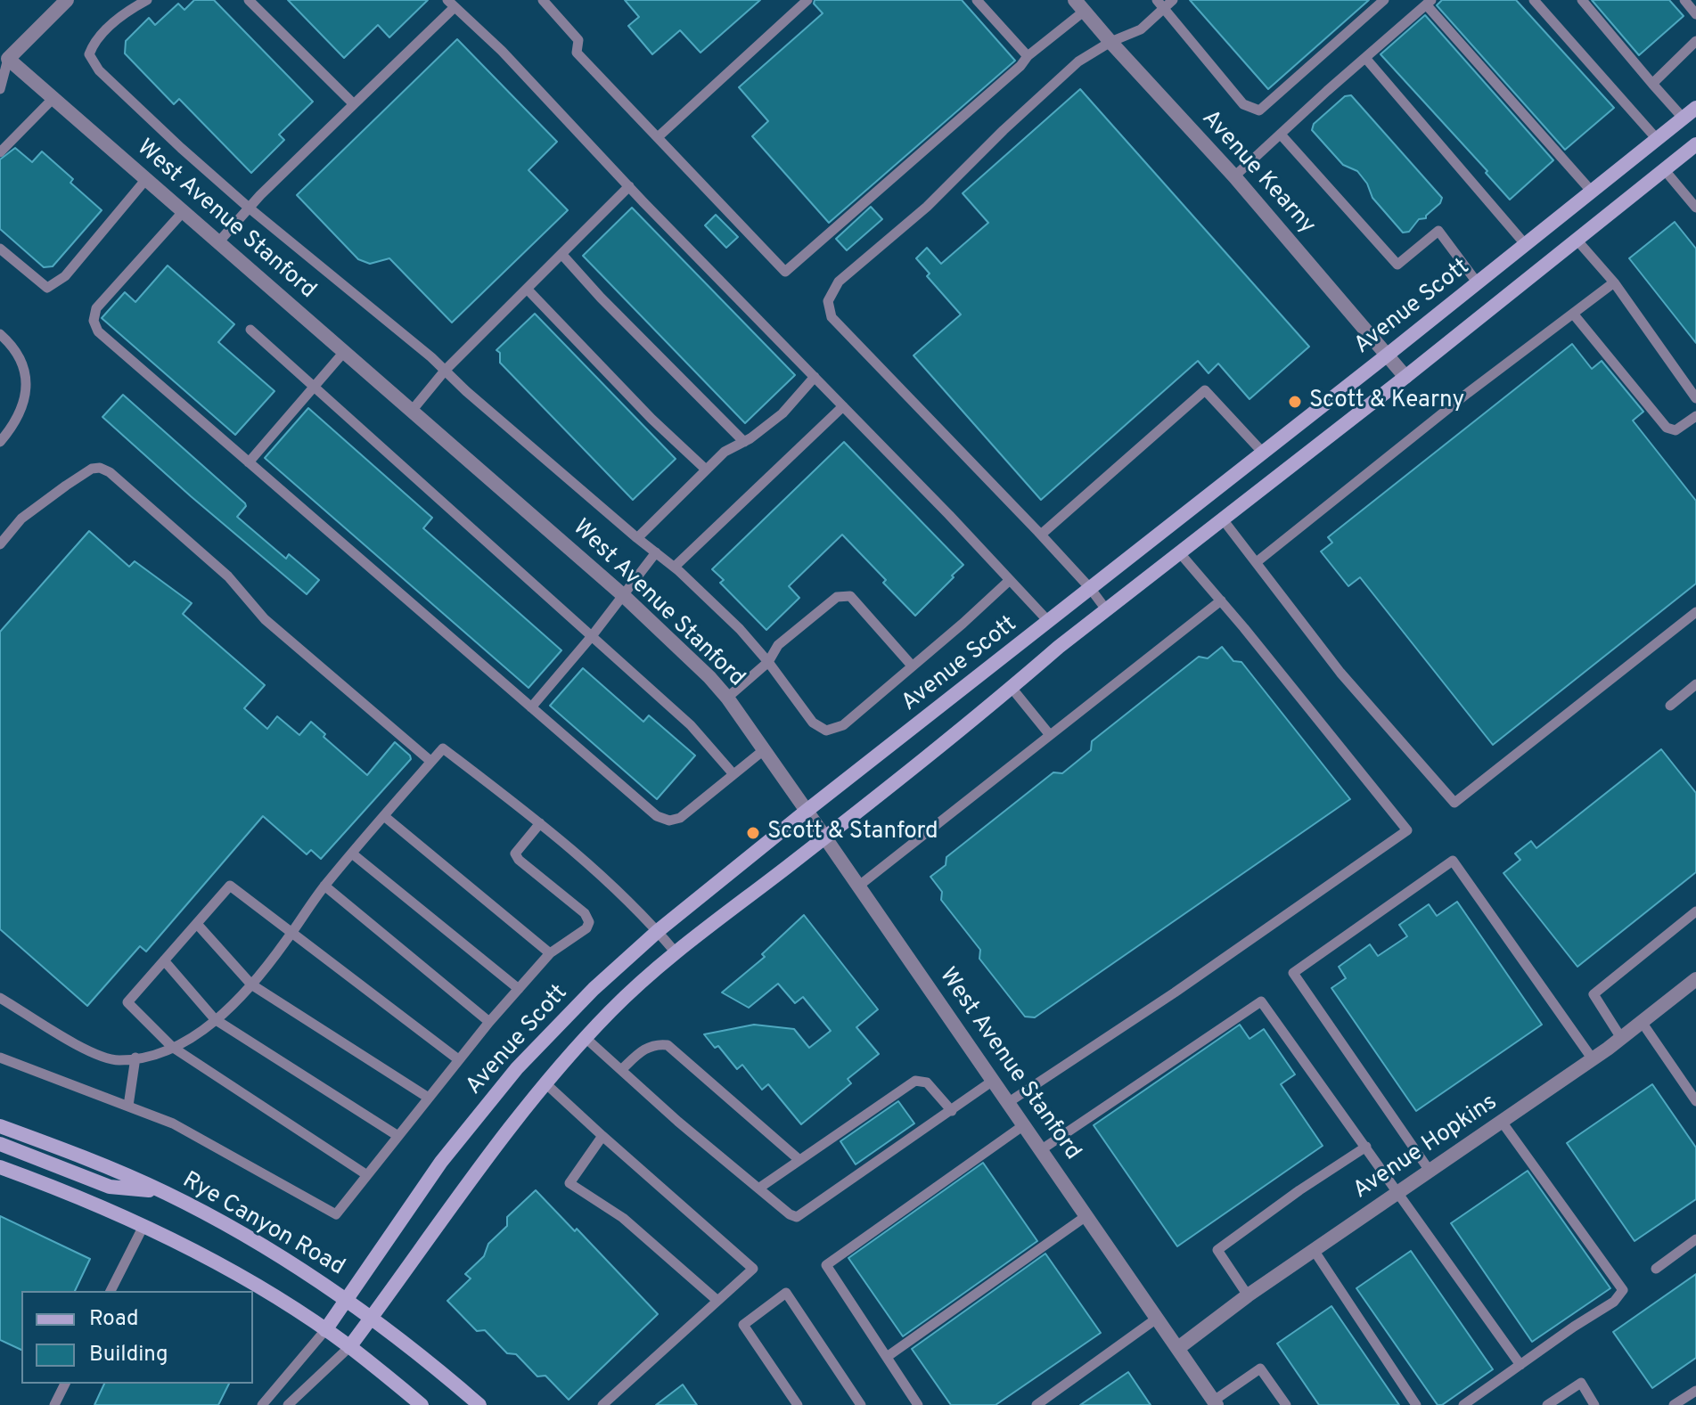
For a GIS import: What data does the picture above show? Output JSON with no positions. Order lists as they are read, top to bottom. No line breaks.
{"streets":{"main road":["Avenue Scott","Rye Canyon Road"],"street":["Avenue Kearny","West Avenue Stanford","Avenue Hopkins"]},"crossings":[["Avenue Kearny","Avenue Scott"],["West Avenue Stanford","Avenue Scott"],["West Avenue Stanford","Avenue Hopkins"],["Avenue Scott","Rye Canyon Road"]],"places":["Scott & Kearny","Scott & Stanford"],"legend":["Road","Building"]}
